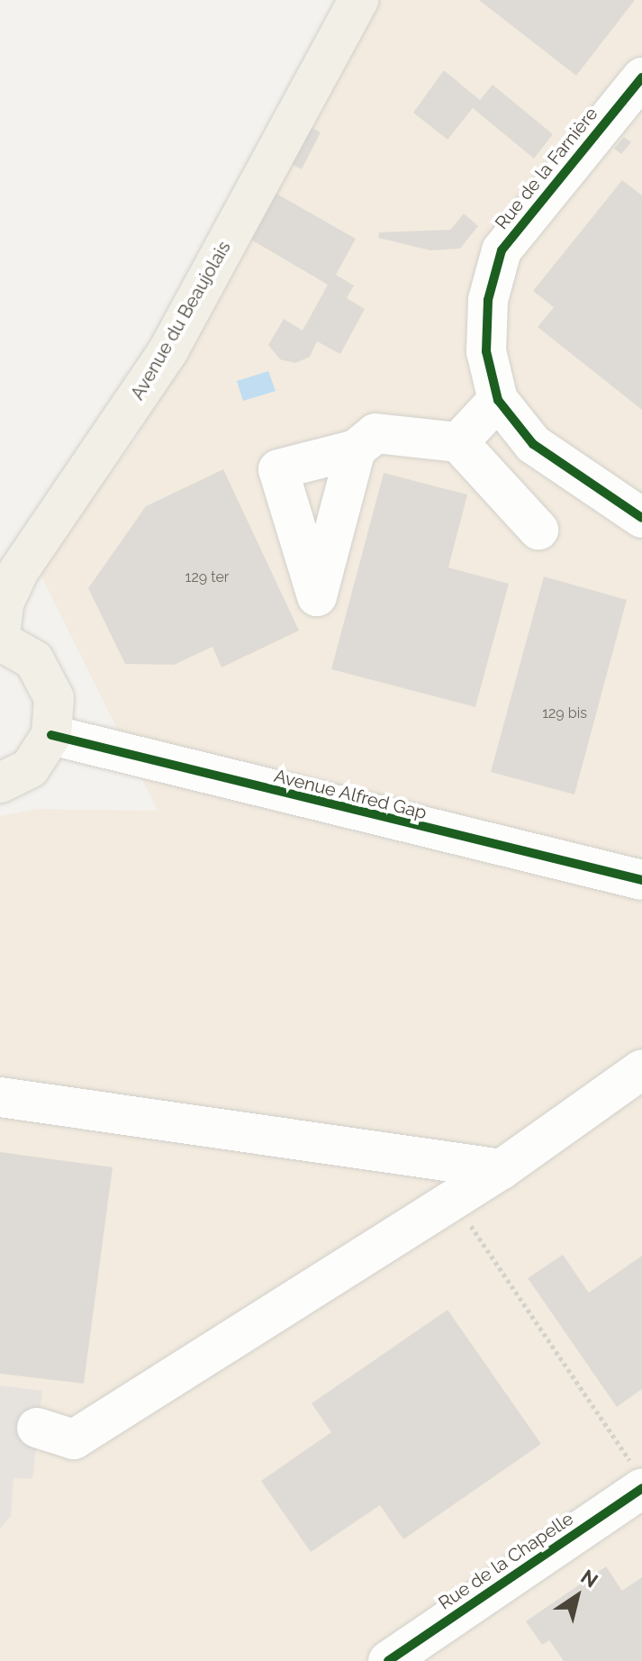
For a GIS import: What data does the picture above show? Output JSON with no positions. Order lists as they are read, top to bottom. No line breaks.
{"streets":{"main road":["Avenue du Beaujolais"],"street":["Rue de la Farnière","Avenue Alfred Gap","Rue de la Chapelle"]},"house_numbers":["129 ter","129 bis"],"north":"top right"}
